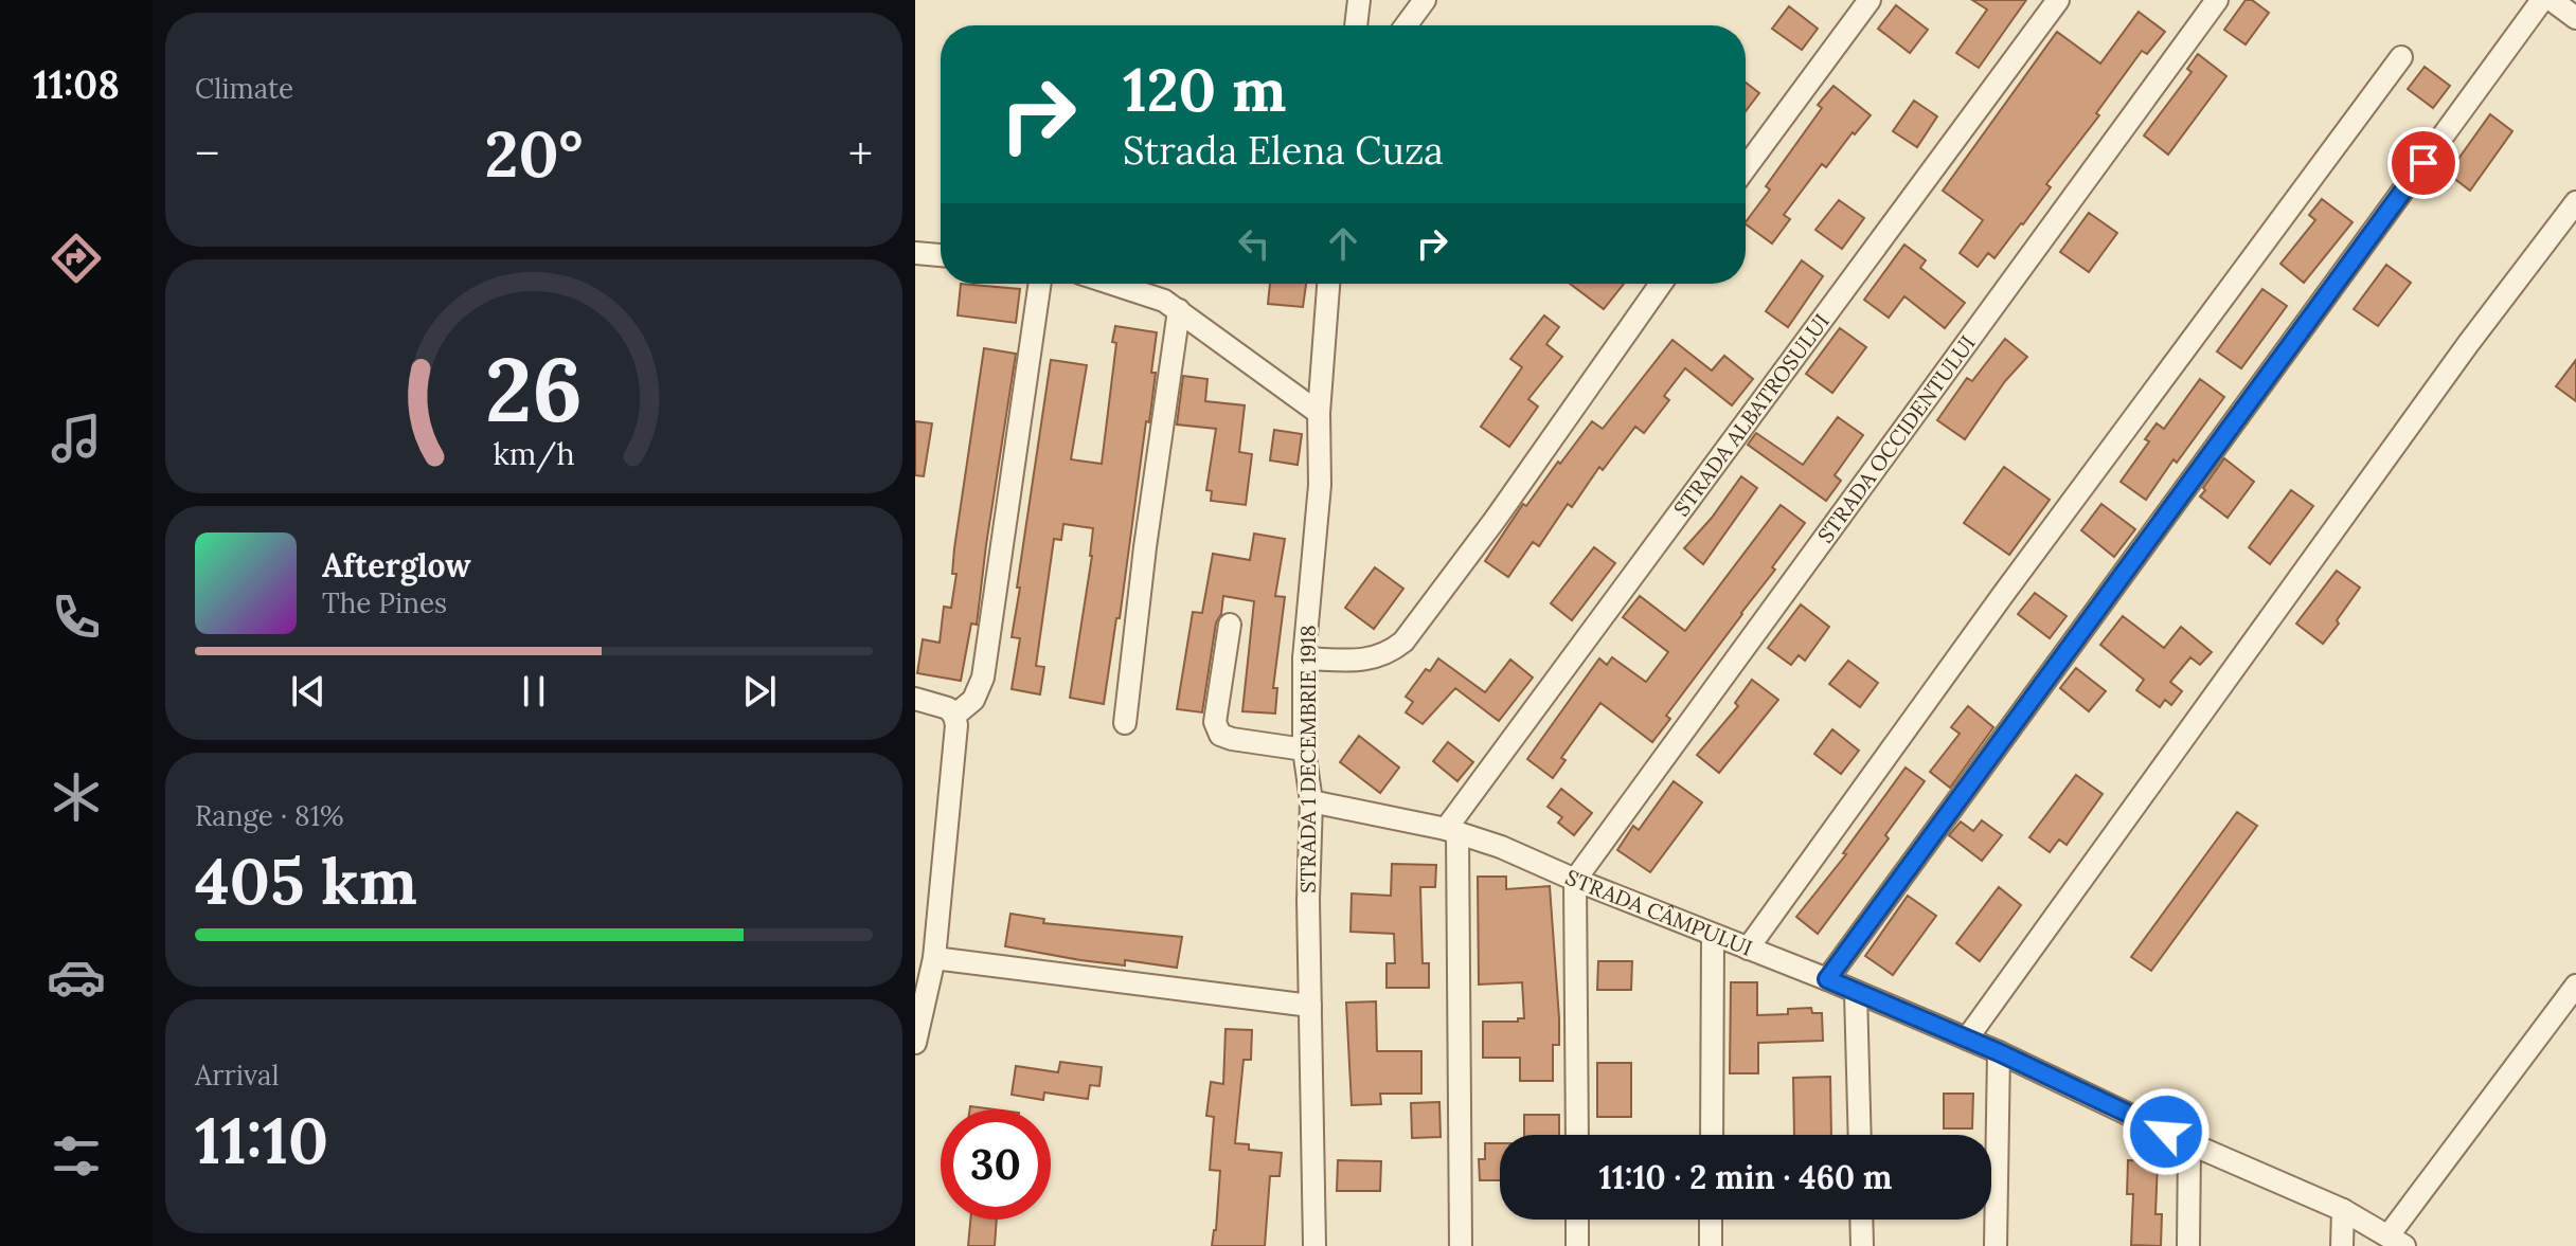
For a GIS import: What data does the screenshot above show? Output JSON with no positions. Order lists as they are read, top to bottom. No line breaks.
{"streets":{"street":["STRADA ALBATROSULUI","STRADA OCCIDENTULUI","STRADA 1 DECEMBRIE 1918","STRADA CÂMPULUI"]},"crossings":[["STRADA ALBATROSULUI","STRADA CÂMPULUI"],["STRADA OCCIDENTULUI","STRADA CÂMPULUI"],["STRADA 1 DECEMBRIE 1918","STRADA CÂMPULUI"]],"page":{"tabs":"11:08","tile":["Climate",["Range · 81%","405 km"],["Arrival","11:10"]],"turn":["120 m","Strada Elena Cuza"],"heat":["−","20°","+"],"song":["Afterglow","The Pines"],"limit":"30","trip":"11:10 · 2 min · 460 m","gauge":["26","km/h"]}}
